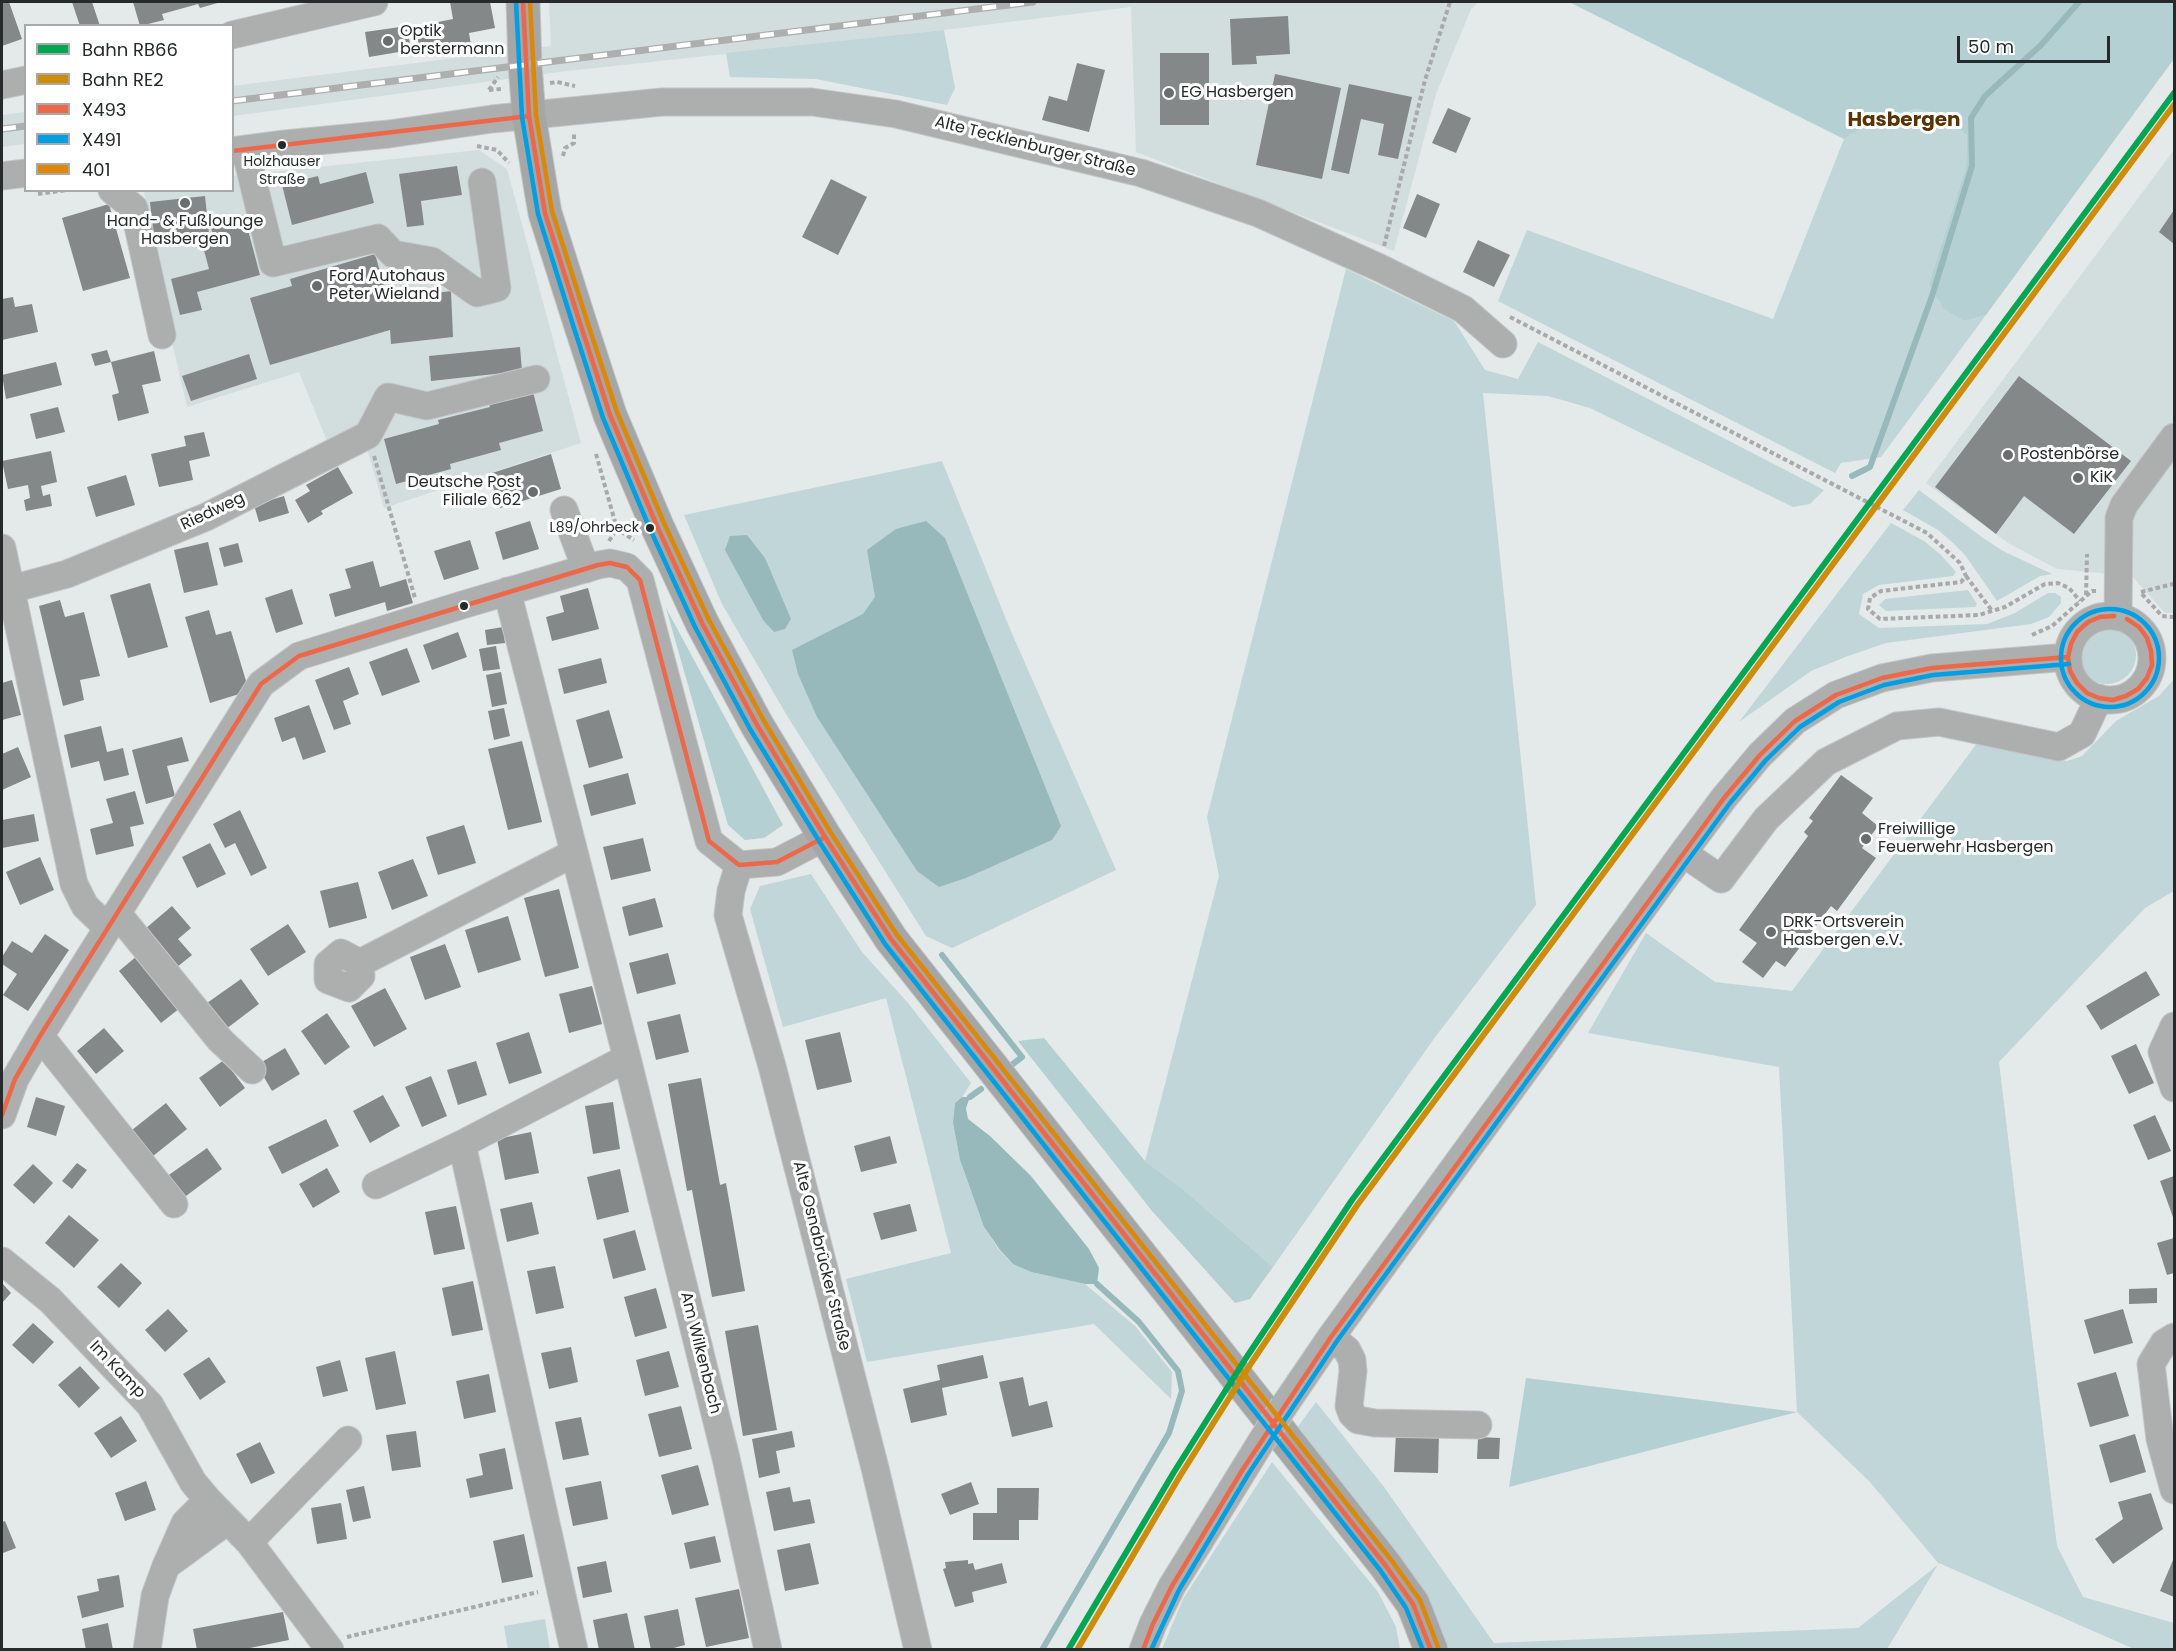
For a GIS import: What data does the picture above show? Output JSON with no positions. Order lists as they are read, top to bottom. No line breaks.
{"streets":{"street":["Alte Tecklenburger Straße","Riedweg","Alte Osnabrücker Straße","Am Wilkenbach","Im Kamp"]},"districts":["Hasbergen"],"places":["Optik berstermann","EG Hasbergen","Holzhauser Straße","Hand- & Fußlounge Hasbergen","Ford Autohaus Peter Wieland","Postenbörse","KiK","Deutsche Post Filiale 662","L89/Ohrbeck","Freiwillige Feuerwehr Hasbergen","DRK-Ortsverein Hasbergen e.V."],"lines":["transit line X493","transit line X491","transit line 401","rail line RB66","rail line RE2"],"legend":["Bahn RB66","Bahn RE2","X493","X491","401"],"scale_bar":"50 m"}
